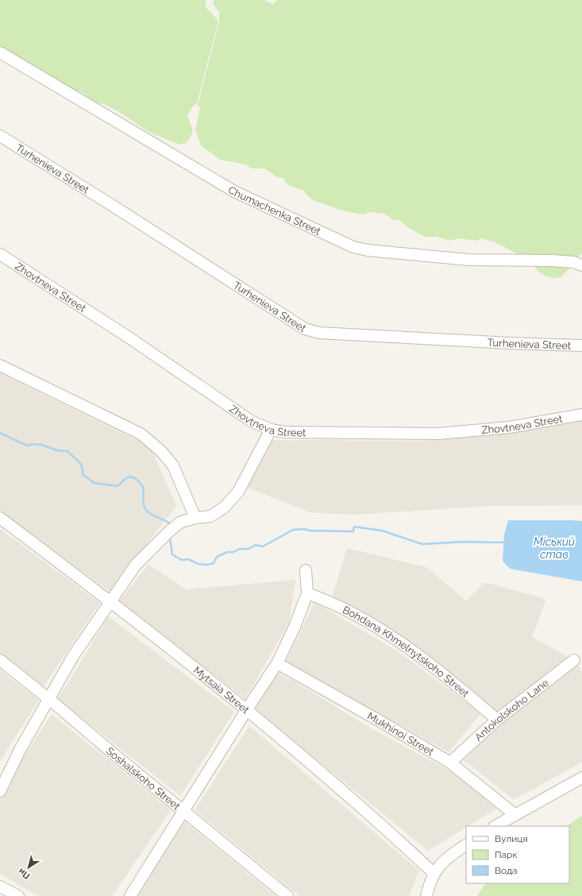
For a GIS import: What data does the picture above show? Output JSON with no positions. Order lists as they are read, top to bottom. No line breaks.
{"streets":{"street":["Turhenieva Street","Chumachenka Street","Zhovtneva Street","Bohdana Khmelnytskoho Street","Mytsaia Street","Antokolskoho Lane","Mukhinoi Street","Soshalskoho Street"]},"crossings":[["Bohdana Khmelnytskoho Street","Antokolskoho Lane"],["Antokolskoho Lane","Mukhinoi Street"]],"water":["Міський став"],"legend":["Вулиця","Парк","Вода"],"north":"bottom left"}
